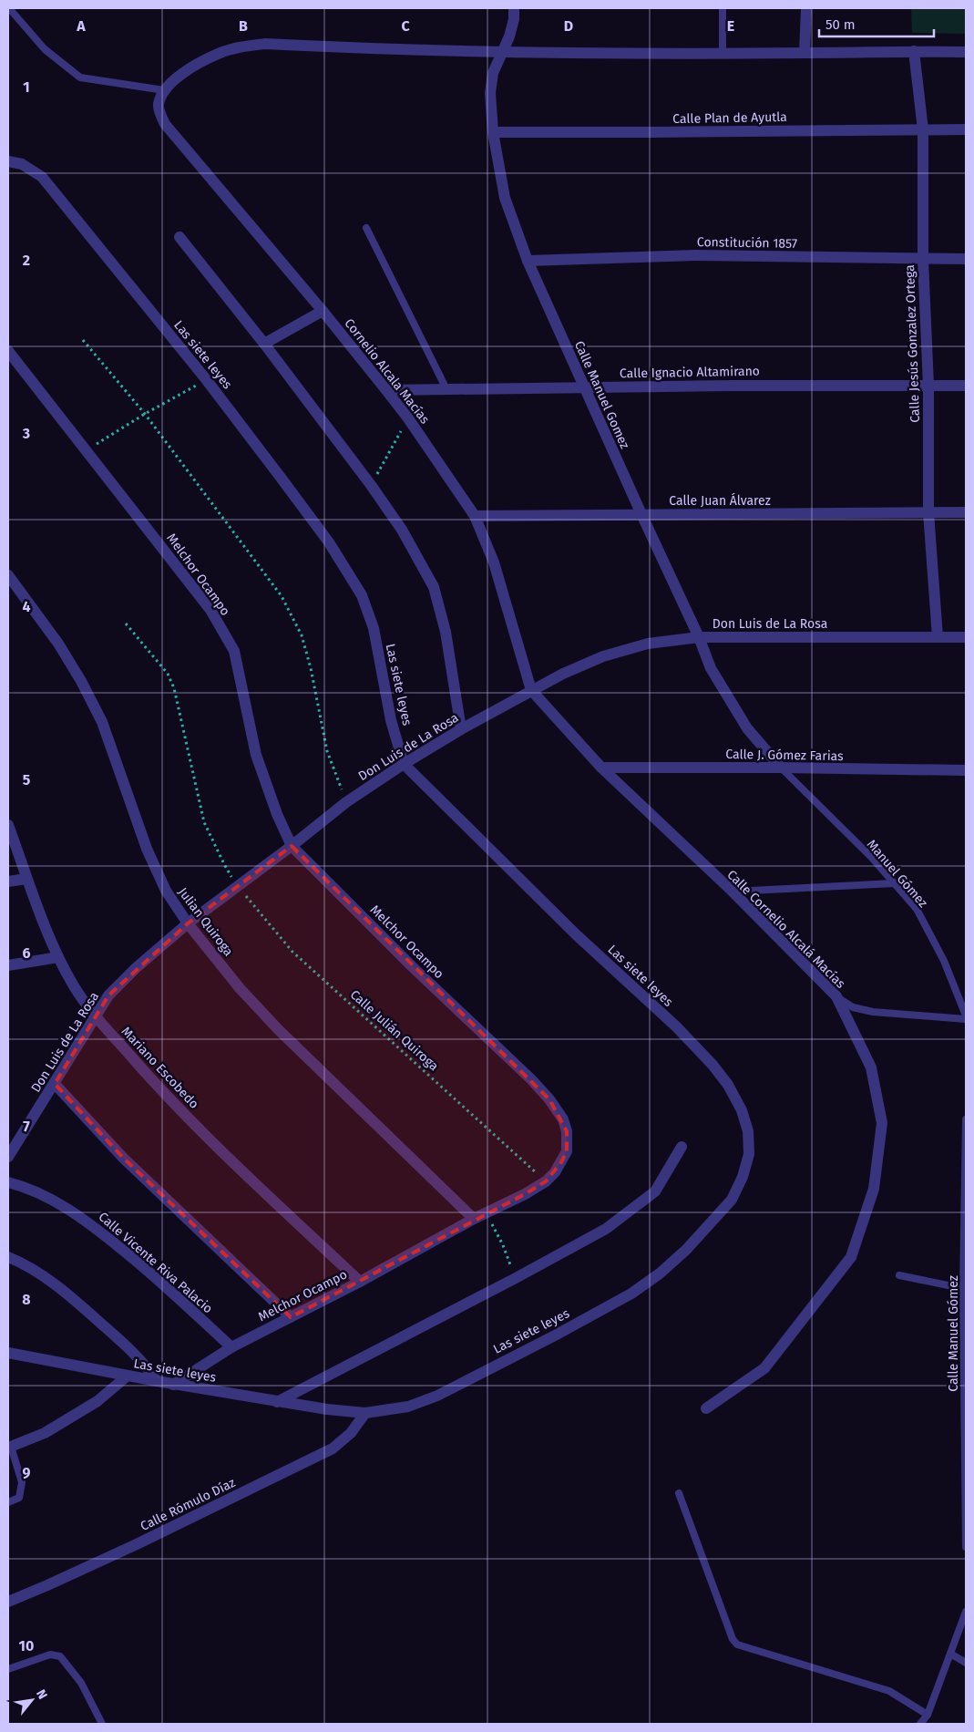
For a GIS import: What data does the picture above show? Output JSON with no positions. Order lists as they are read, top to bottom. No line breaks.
{"streets":{"street":["Calle Plan de Ayutla","Constitución 1857","Calle Jesús Gonzalez Ortega","Las siete leyes","Cornelio Alcala Macías","Calle Ignacio Altamirano","Calle Manuel Gomez","Calle Juan Álvarez","Melchor Ocampo","Don Luis de La Rosa","Calle J. Gómez Farias","Julian Quiroga","Calle Cornelio Alcalá Macías","Mariano Escobedo","Calle Vicente Riva Palacio","Calle Rómulo Díaz"],"lane":["Manuel Gómez","Calle Manuel Gómez"],"path":["Calle Julián Quiroga"]},"crossings":[["Calle Plan de Ayutla","Calle Jesús Gonzalez Ortega"],["Calle Plan de Ayutla","Calle Manuel Gomez"],["Constitución 1857","Calle Jesús Gonzalez Ortega"],["Constitución 1857","Calle Manuel Gomez"],["Calle Jesús Gonzalez Ortega","Calle Ignacio Altamirano"],["Calle Jesús Gonzalez Ortega","Calle Juan Álvarez"],["Calle Jesús Gonzalez Ortega","Don Luis de La Rosa"],["Las siete leyes","Melchor Ocampo"],["Las siete leyes","Don Luis de La Rosa"],["Las siete leyes","Calle Rómulo Díaz"],["Cornelio Alcala Macías","Calle Ignacio Altamirano"],["Cornelio Alcala Macías","Calle Juan Álvarez"],["Cornelio Alcala Macías","Don Luis de La Rosa"],["Cornelio Alcala Macías","Calle Cornelio Alcalá Macías"],["Calle Ignacio Altamirano","Calle Manuel Gomez"],["Calle Manuel Gomez","Calle Juan Álvarez"],["Calle Manuel Gomez","Don Luis de La Rosa"],["Calle Manuel Gomez","Calle J. Gómez Farias"],["Calle Manuel Gomez","Manuel Gómez"],["Melchor Ocampo","Don Luis de La Rosa"],["Melchor Ocampo","Julian Quiroga"],["Melchor Ocampo","Calle Julián Quiroga"],["Melchor Ocampo","Mariano Escobedo"],["Melchor Ocampo","Calle Vicente Riva Palacio"],["Don Luis de La Rosa","Julian Quiroga"],["Don Luis de La Rosa","Calle Cornelio Alcalá Macías"],["Don Luis de La Rosa","Calle Julián Quiroga"],["Don Luis de La Rosa","Mariano Escobedo"],["Calle J. Gómez Farias","Manuel Gómez"],["Calle J. Gómez Farias","Calle Cornelio Alcalá Macías"]],"scale_bar":"50 m","north":"top right","grid":{"columns":["A","B","C","D","E"],"rows":["1","2","3","4","5","6","7","8","9","10"]}}
